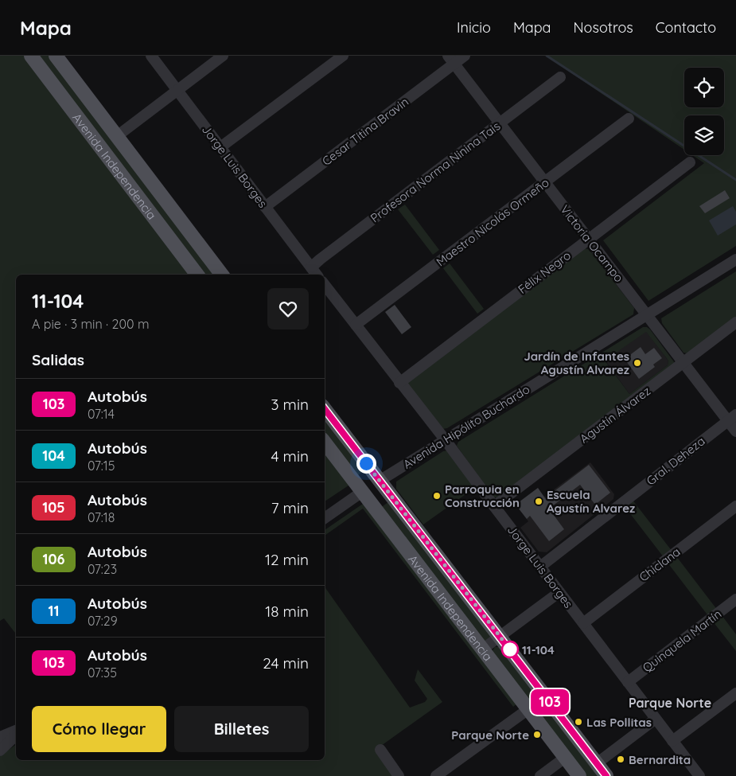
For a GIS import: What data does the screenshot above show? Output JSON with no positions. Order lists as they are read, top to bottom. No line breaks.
{"streets":{"main road":["Avenida Independencia"],"street":["Cesar Titina Bravin","Jorge Luis Borges","Profesora Norma Ninina Tais","Maestro Nicolás Ormeño","Victoria Ocampo","Félix Negro","Agustín Álvarez","Avenida Hipólito Buchardo","Gral. Deheza","Chiclana","Quinquela Martín"]},"crossings":[["Cesar Titina Bravin","Jorge Luis Borges"],["Cesar Titina Bravin","Victoria Ocampo"],["Avenida Independencia","Avenida Hipólito Buchardo"],["Jorge Luis Borges","Profesora Norma Ninina Tais"],["Jorge Luis Borges","Maestro Nicolás Ormeño"],["Jorge Luis Borges","Félix Negro"],["Jorge Luis Borges","Agustín Álvarez"],["Jorge Luis Borges","Avenida Hipólito Buchardo"],["Jorge Luis Borges","Gral. Deheza"],["Jorge Luis Borges","Chiclana"],["Jorge Luis Borges","Quinquela Martín"],["Profesora Norma Ninina Tais","Victoria Ocampo"],["Maestro Nicolás Ormeño","Victoria Ocampo"],["Victoria Ocampo","Félix Negro"],["Victoria Ocampo","Agustín Álvarez"],["Victoria Ocampo","Avenida Hipólito Buchardo"],["Victoria Ocampo","Gral. Deheza"]],"districts":["Parque Norte"],"places":["Jardín de Infantes Agustín Alvarez","Parroquia en Construcción","Escuela Agustín Alvarez","11-104","Las Pollitas","Parque Norte","Bernardita"],"lines":["bus line 103"],"page":{"header":"Mapa","nav":["Inicio","Mapa","Nosotros","Contacto"],"on_map":"103","heading":[["11-104","A pie · 3 min · 200 m"],"Salidas"],"list":[{"mark":"103","name":"Autobús","note":"07:14","value":"3 min"},{"mark":"104","name":"Autobús","note":"07:15","value":"4 min"},{"mark":"105","name":"Autobús","note":"07:18","value":"7 min"},{"mark":"106","name":"Autobús","note":"07:23","value":"12 min"},{"mark":"11","name":"Autobús","note":"07:29","value":"18 min"},{"mark":"103","name":"Autobús","note":"07:35","value":"24 min"}],"buttons":["Cómo llegar","Billetes"]}}
